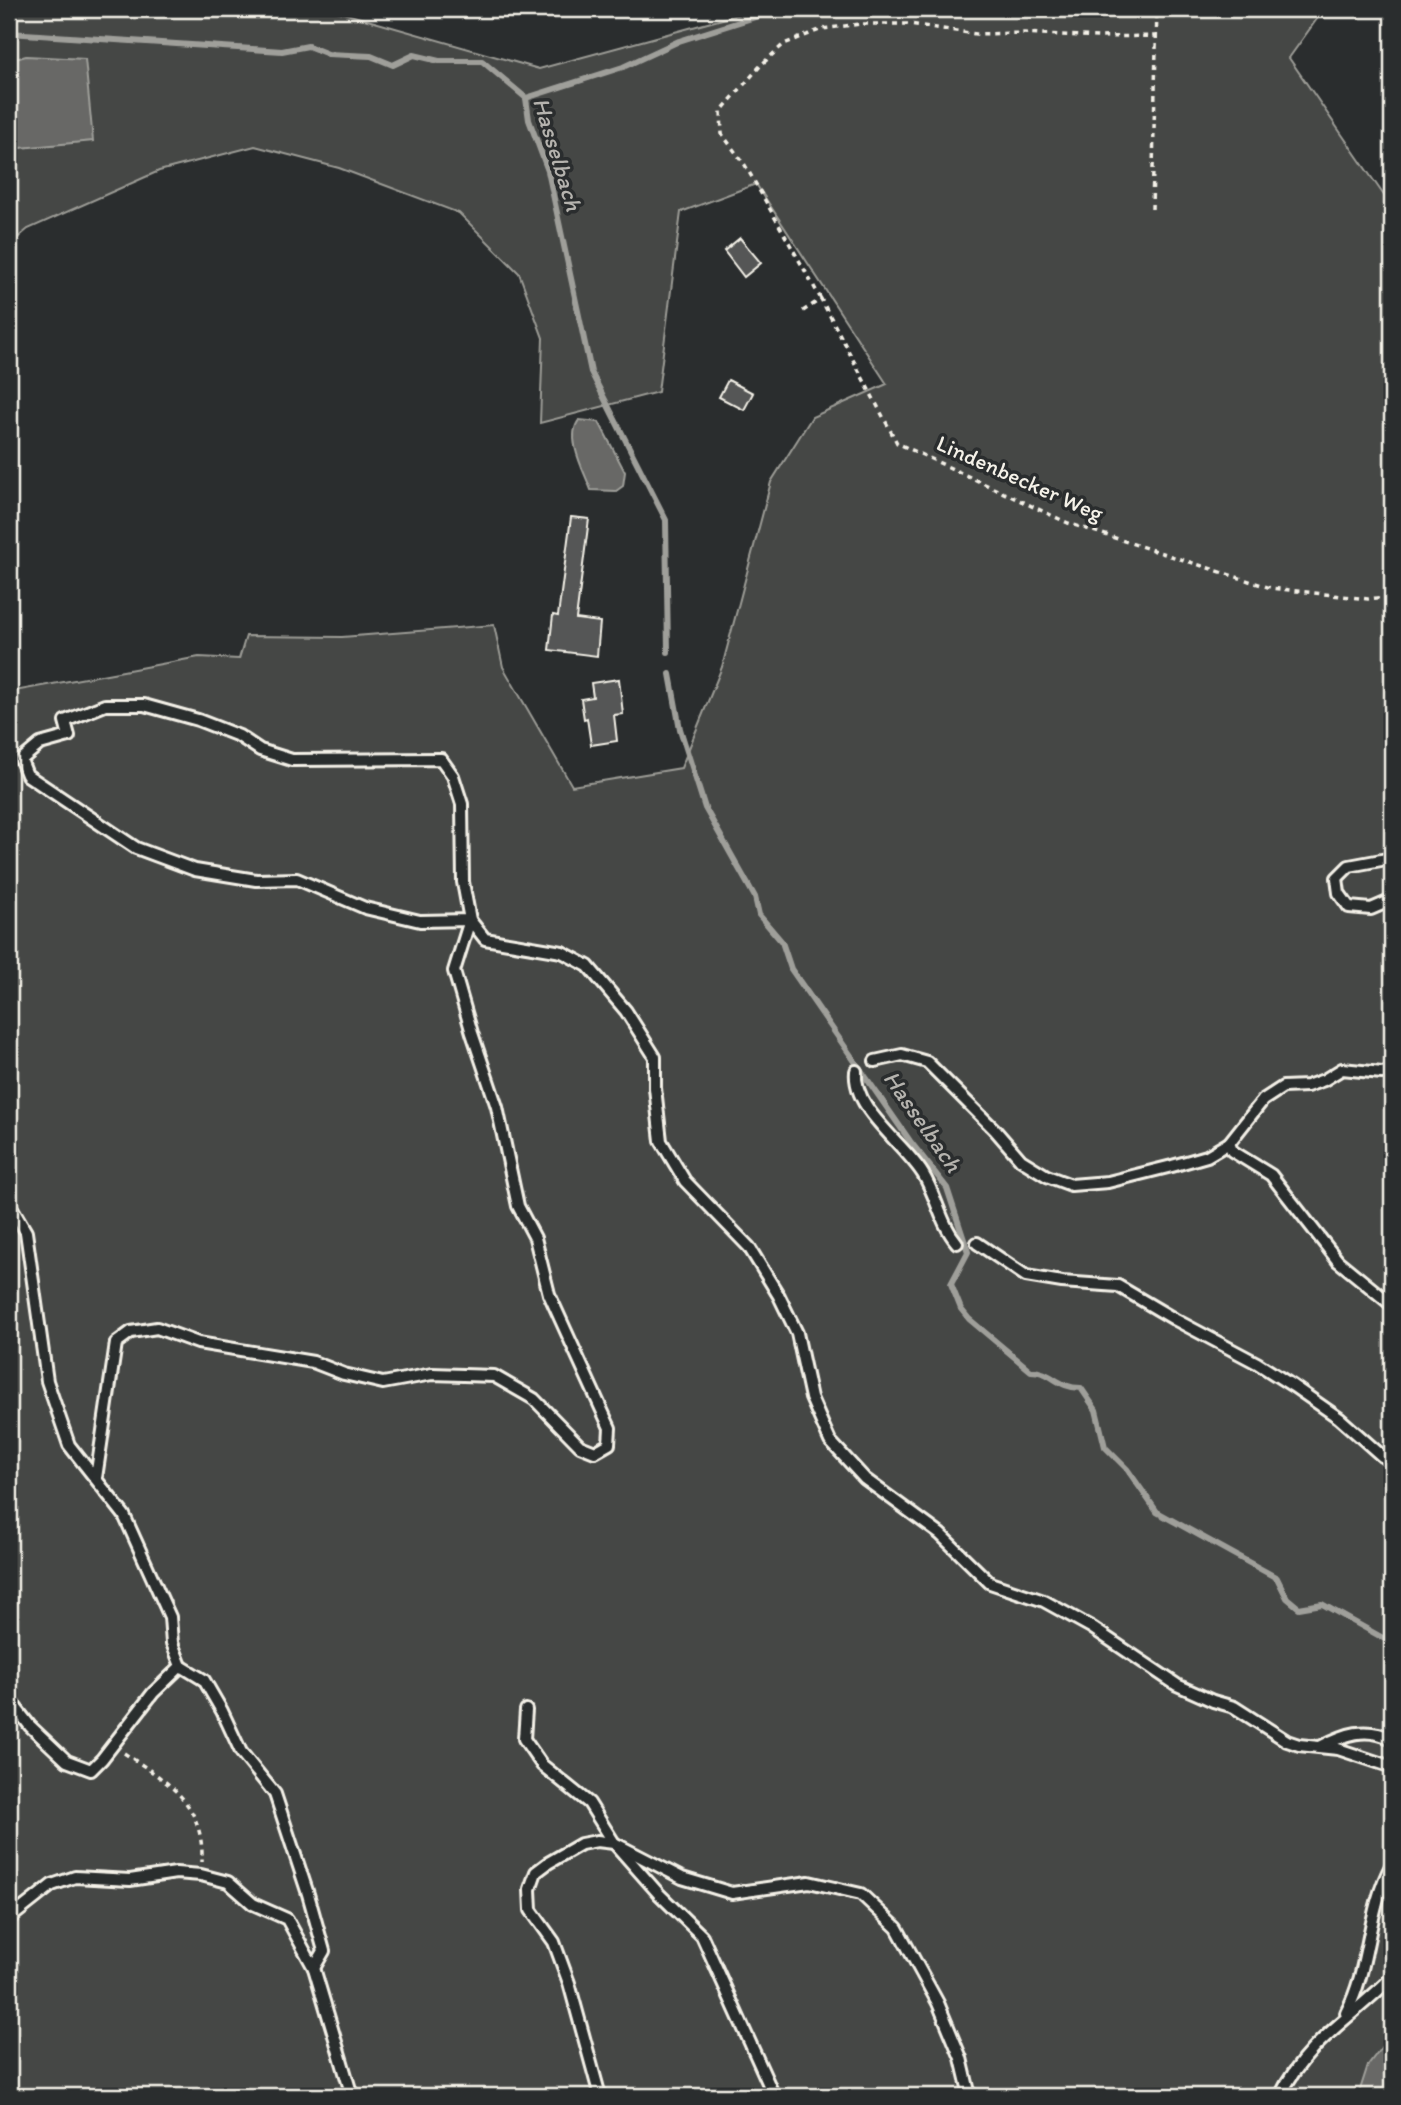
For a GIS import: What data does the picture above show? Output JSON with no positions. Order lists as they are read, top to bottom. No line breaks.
{"streets":{"path":["Lindenbecker Weg"]},"water":["Hasselbach"]}
